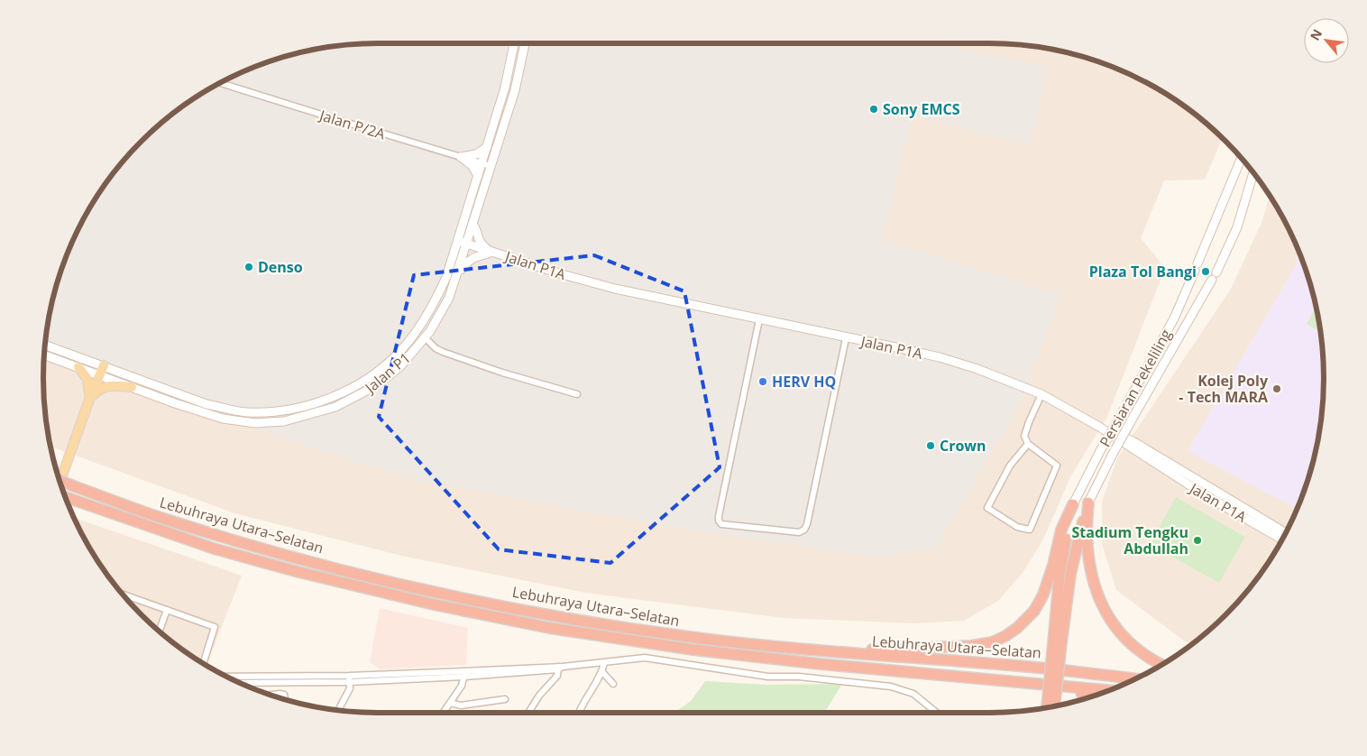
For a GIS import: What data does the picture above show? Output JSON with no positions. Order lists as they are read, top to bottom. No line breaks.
{"streets":{"highway":["Lebuhraya Utara–Selatan"],"main road":["Jalan P1A","Jalan P1","Persiaran Pekeliling"],"street":["Jalan P/2A"]},"crossings":[["Jalan P/2A","Jalan P1"],["Jalan P1A","Jalan P1"]],"places":["Sony EMCS","Denso","Plaza Tol Bangi","HERV HQ","Kolej Poly - Tech MARA","Crown","Stadium Tengku Abdullah"],"north":"top left"}
